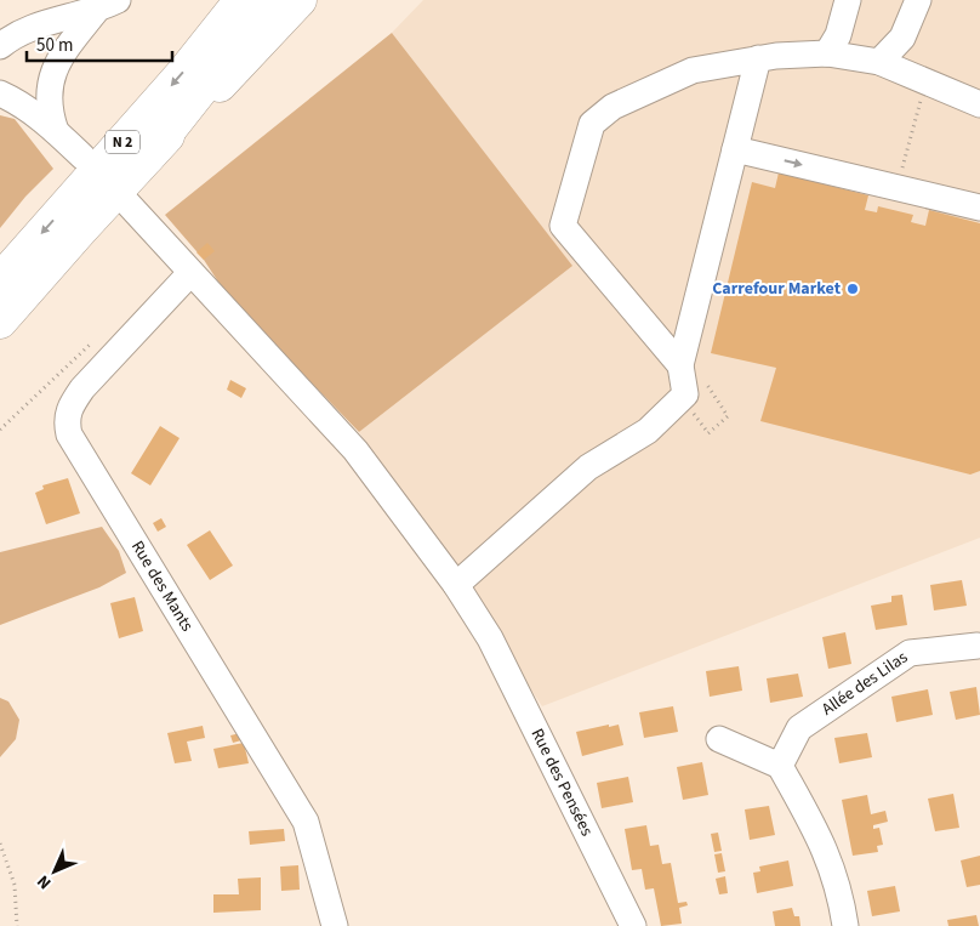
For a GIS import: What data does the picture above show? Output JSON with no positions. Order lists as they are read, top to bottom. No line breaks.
{"streets":{"main road":["N 2"],"street":["Rue des Mants","Allée des Lilas","Rue des Pensées"]},"crossings":[["Rue des Mants","Rue des Pensées"]],"places":["Carrefour Market"],"scale_bar":"50 m","north":"bottom left"}
